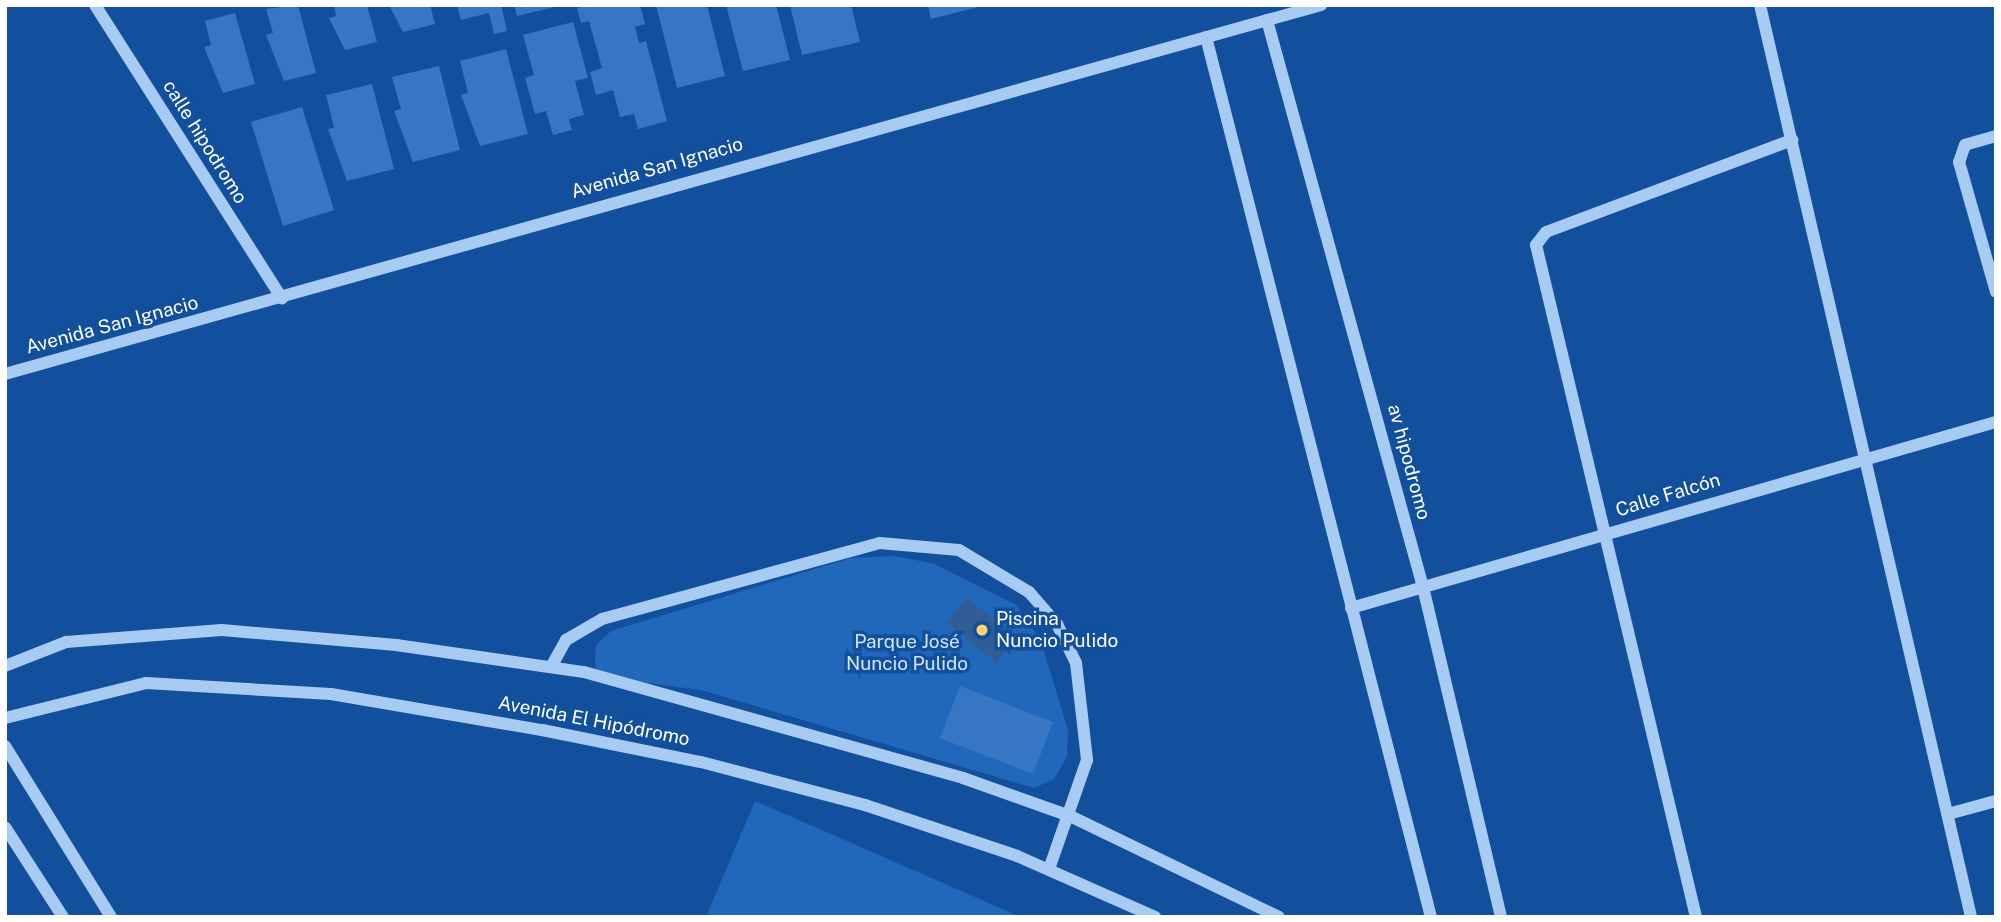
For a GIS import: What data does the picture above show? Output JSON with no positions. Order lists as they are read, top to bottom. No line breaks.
{"streets":{"street":["calle hipodromo","Avenida San Ignacio","av hipodromo","Calle Falcón","Avenida El Hipódromo"]},"crossings":[["calle hipodromo","Avenida San Ignacio"],["Avenida San Ignacio","av hipodromo"],["av hipodromo","Calle Falcón"]],"parks":["Parque José Nuncio Pulido"],"places":["Piscina Nuncio Pulido"]}
